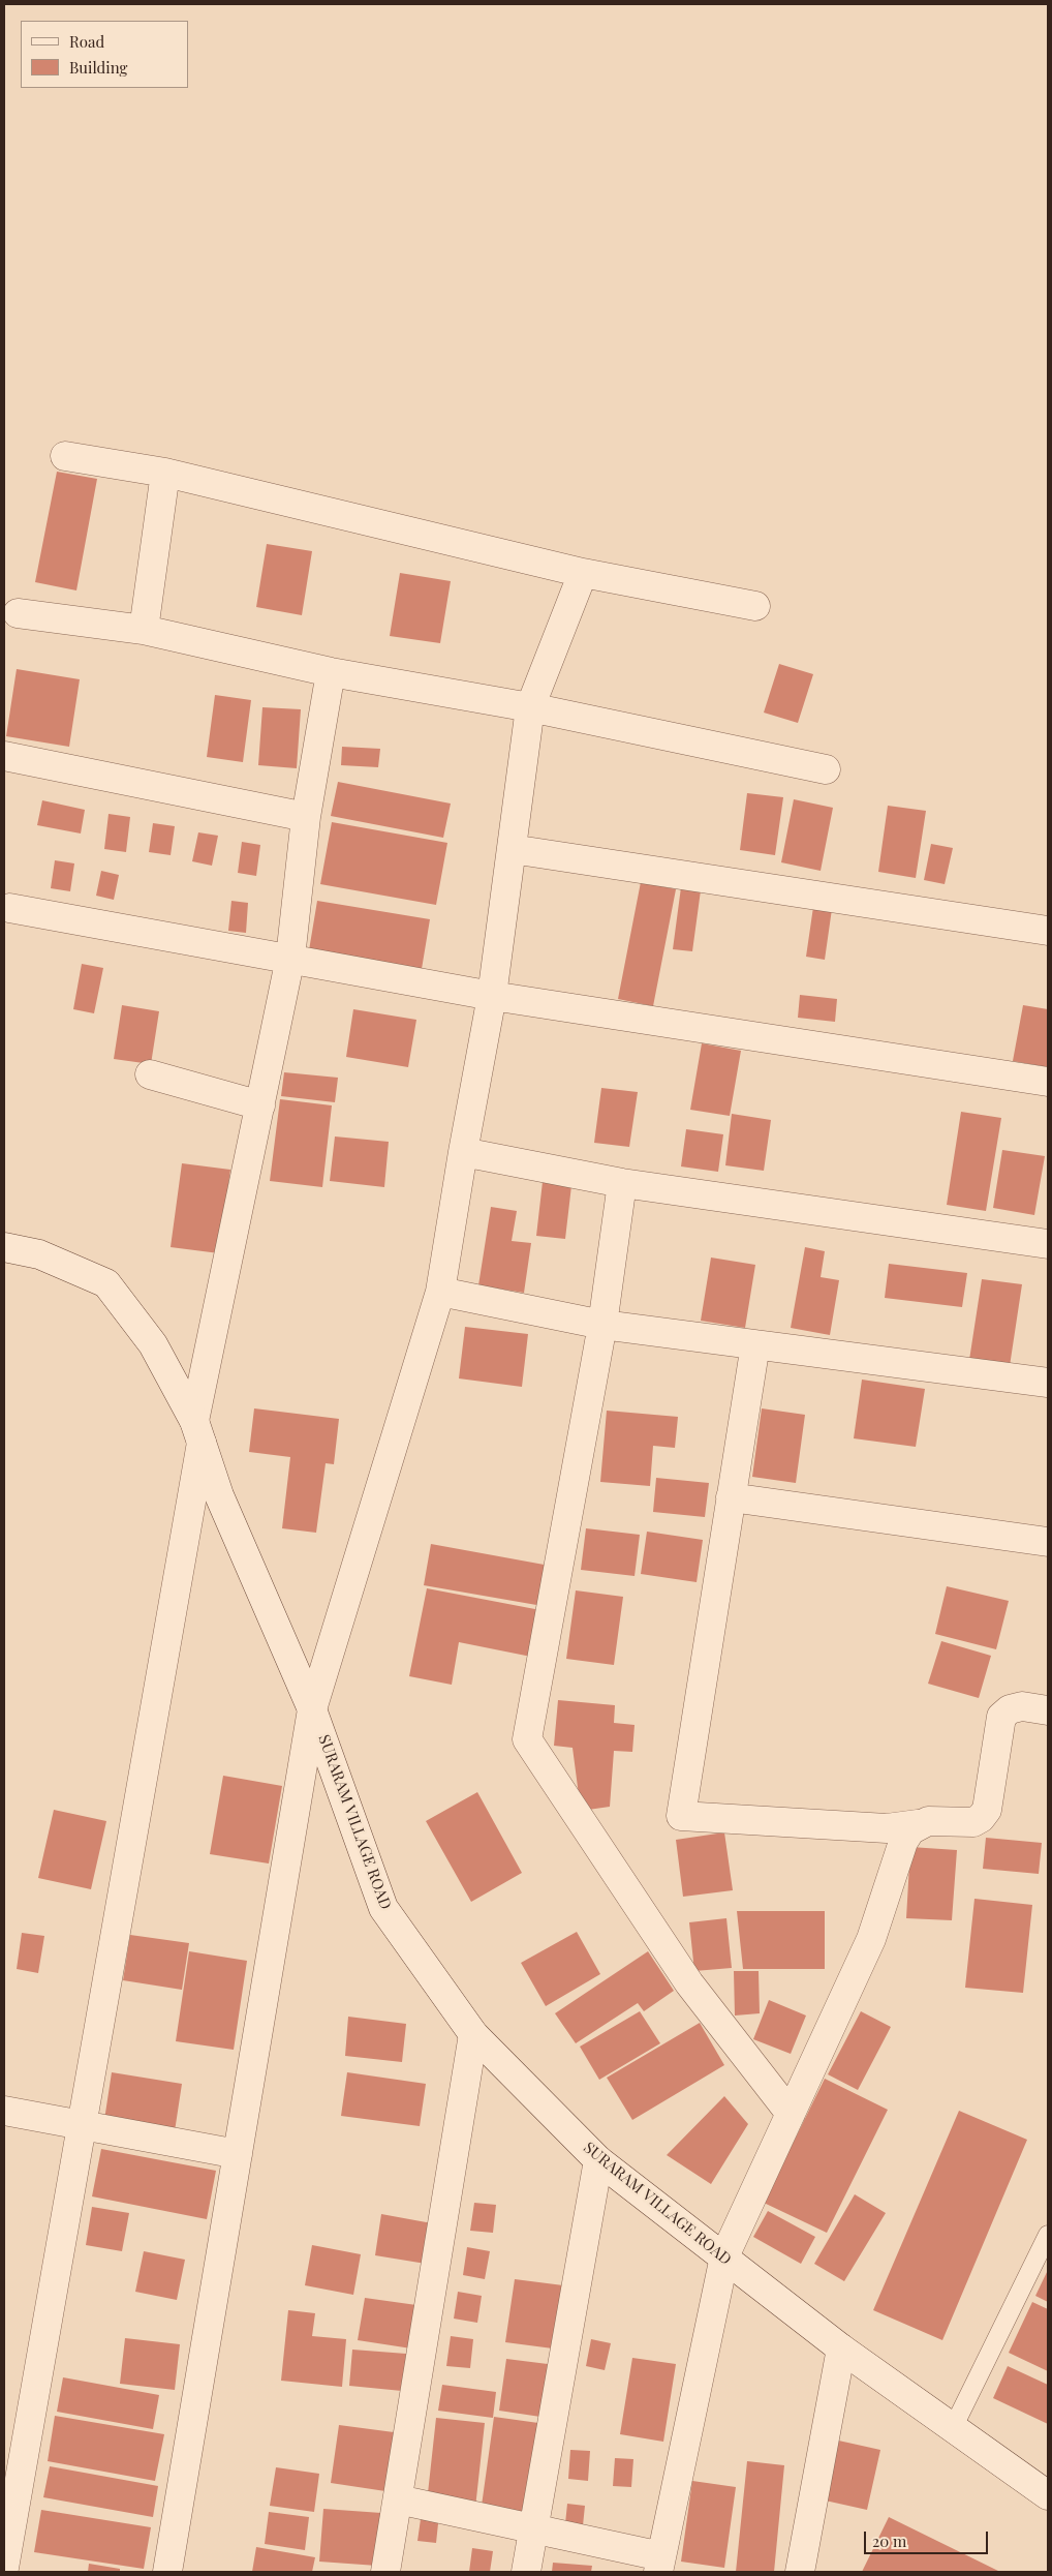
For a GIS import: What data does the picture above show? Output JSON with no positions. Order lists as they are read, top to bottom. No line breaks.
{"streets":{"street":["SURARAM VILLAGE ROAD"]},"legend":["Road","Building"],"scale_bar":"20 m"}
